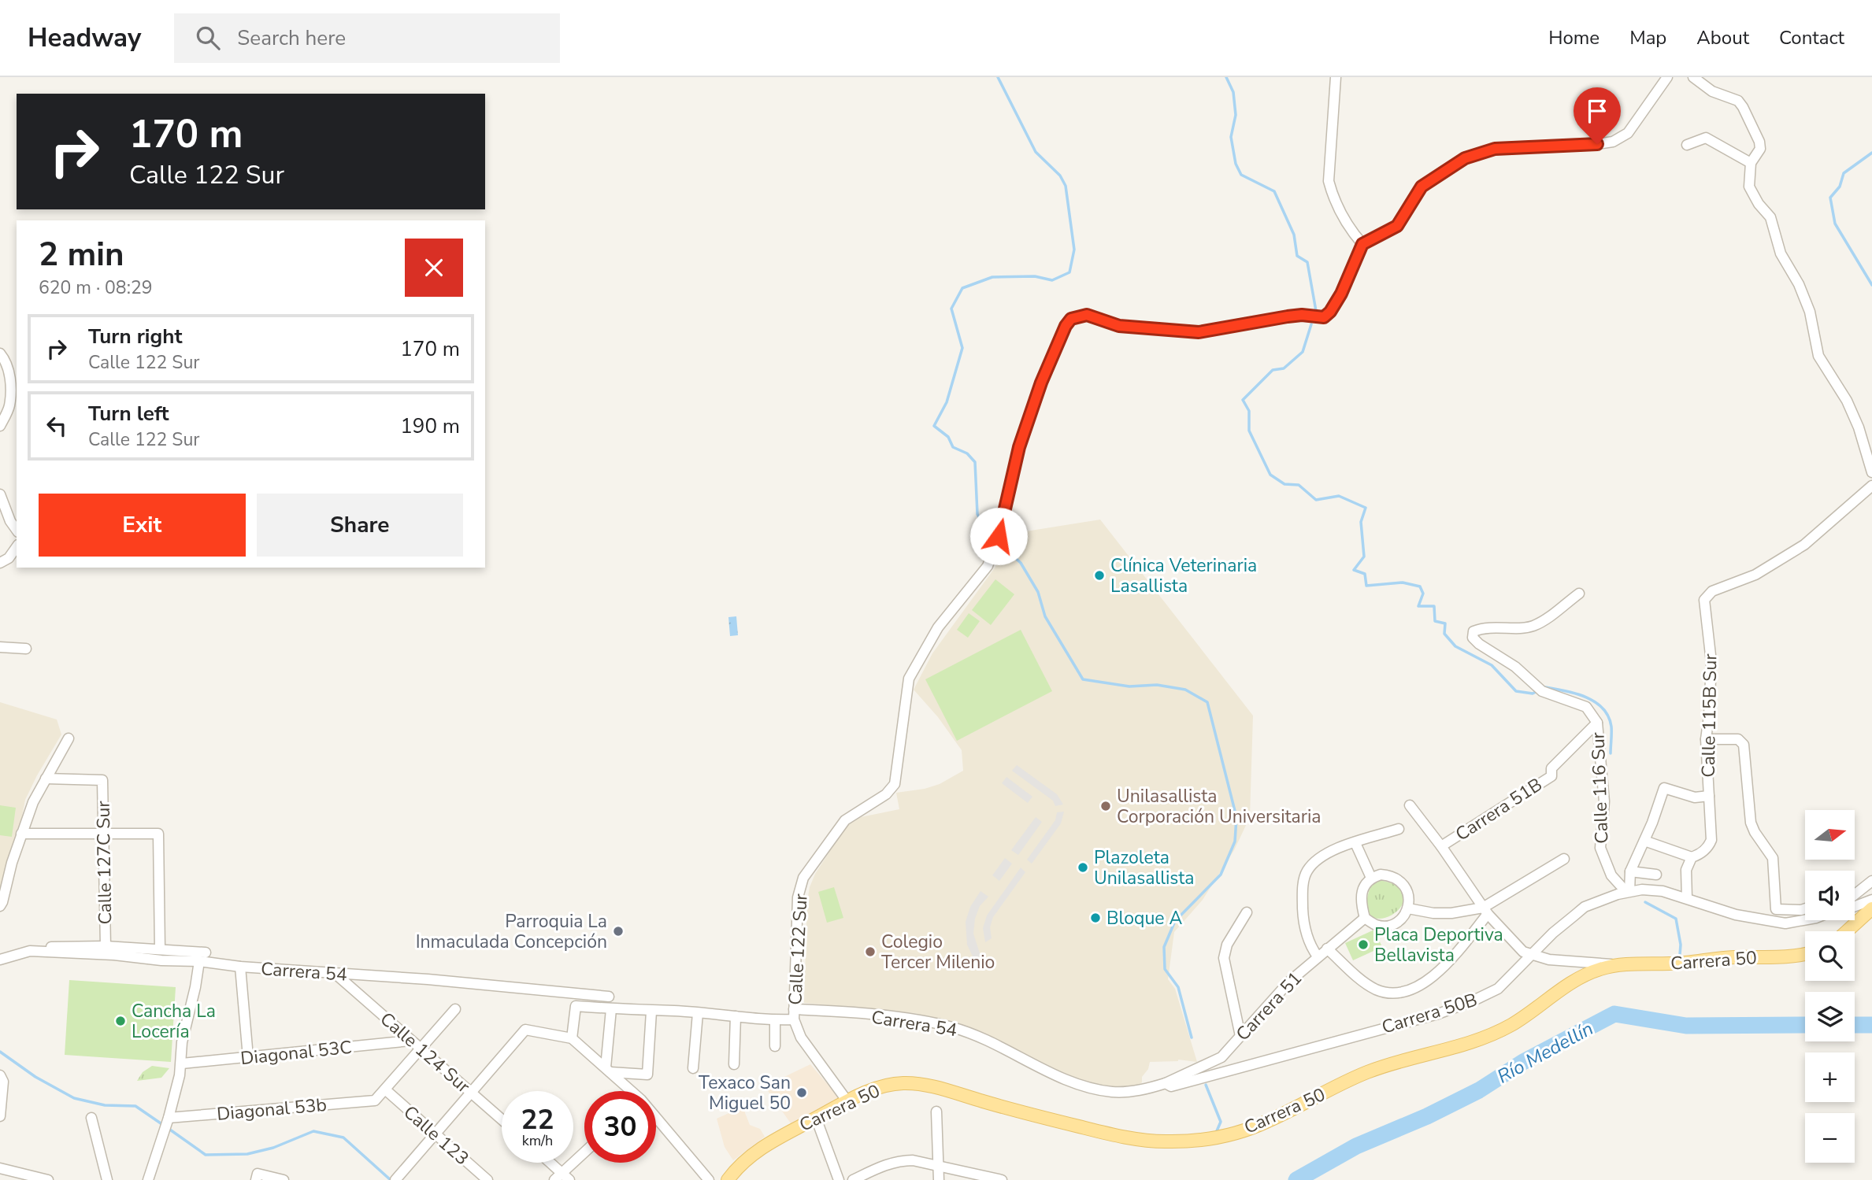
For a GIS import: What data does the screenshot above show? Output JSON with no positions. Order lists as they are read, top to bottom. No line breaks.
{"streets":{"main road":["Carrera 50"],"street":["Calle 115B Sur","Calle 116 Sur","Carrera 51B","Calle 127C Sur","Calle 122 Sur","Carrera 54","Carrera 51","Carrera 50B","Diagonal 53C","Calle 124 Sur","Diagonal 53b","Calle 123"]},"crossings":[["Calle 116 Sur","Carrera 51B"],["Calle 116 Sur","Carrera 50B"],["Calle 122 Sur","Carrera 50"],["Calle 122 Sur","Carrera 54"],["Carrera 54","Carrera 50B"],["Carrera 54","Calle 124 Sur"],["Carrera 51","Carrera 50B"],["Diagonal 53C","Calle 124 Sur"],["Diagonal 53b","Calle 123"]],"water":["Río Medellín"],"places":["Clínica Veterinaria Lasallista","Unilasallista Corporación Universitaria","Plazoleta Unilasallista","Bloque A","Parroquia La Inmaculada Concepción","Placa Deportiva Bellavista","Colegio Tercer Milenio","Cancha La Locería","Texaco San Miguel 50"],"north":"right","page":{"header":"Headway","search":"Search here","nav":["Home","Map","About","Contact"],"turn":["170 m","Calle 122 Sur"],"heading":["2 min","620 m · 08:29"],"list":[{"name":"Turn right","note":"Calle 122 Sur","value":"170 m"},{"name":"Turn left","note":"Calle 122 Sur","value":"190 m"}],"buttons":["Exit","Share"],"map_buttons":["+","−"],"speed":"22 km/h","limit":"30"}}
